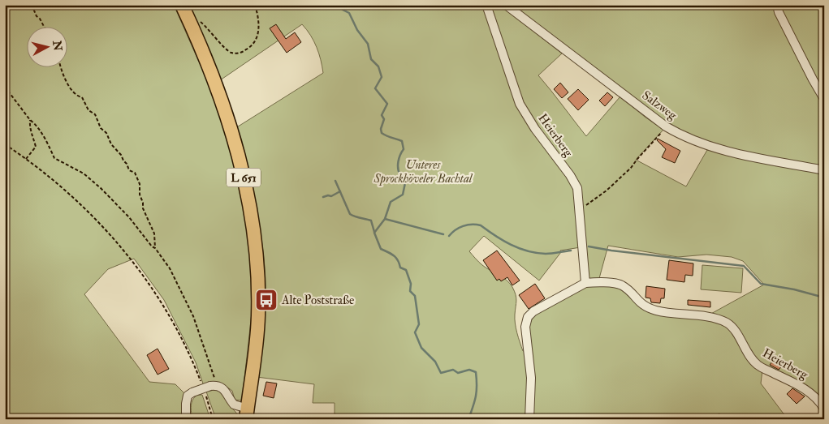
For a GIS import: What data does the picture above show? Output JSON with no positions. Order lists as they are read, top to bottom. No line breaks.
{"streets":{"main road":["L 651"],"street":["Salzweg","Heierberg"]},"parks":["Unteres Sprockhöveler Bachtal"],"places":{"bus stop":["Alte Poststraße"]},"north":"right"}
